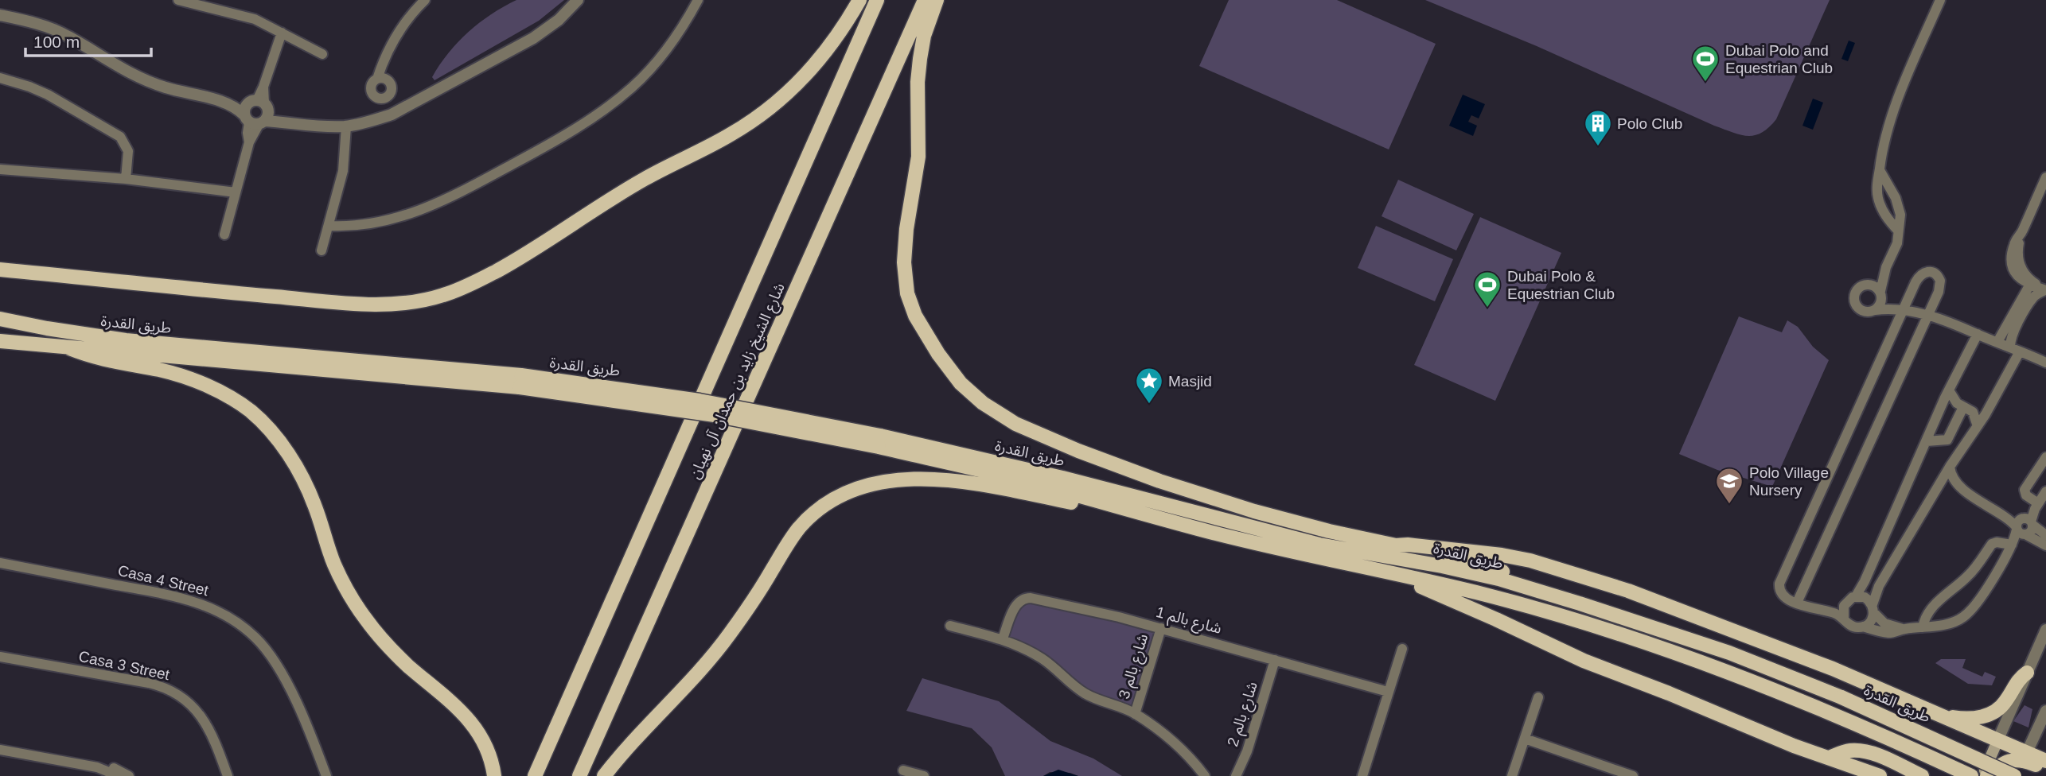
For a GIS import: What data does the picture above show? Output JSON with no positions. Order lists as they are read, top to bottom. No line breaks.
{"streets":{"main road":["طريق القدرة","شارع الشيخ زايد بن حمدان آل نهيان"],"street":["Casa 4 Street","شارع بالم 1","Casa 3 Street","شارع بالم 3","شارع بالم 2"]},"crossings":[["شارع بالم 1","شارع بالم 3"],["شارع بالم 1","شارع بالم 2"]],"places":{"sports":["Dubai Polo and Equestrian Club","Dubai Polo & Equestrian Club"],"building":["Polo Club"],"place":["Masjid"],"school or university":["Polo Village Nursery"]},"scale_bar":"100 m"}
